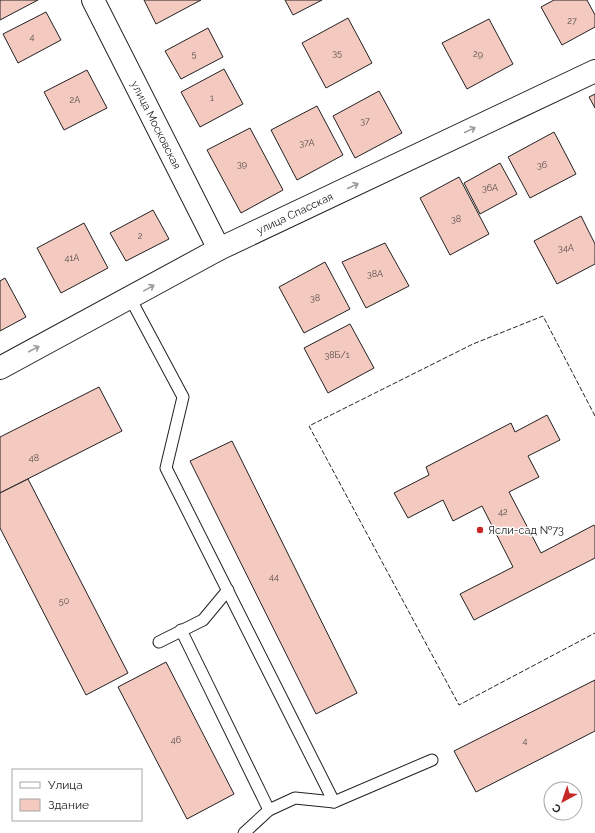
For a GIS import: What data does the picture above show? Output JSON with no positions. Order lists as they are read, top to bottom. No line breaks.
{"streets":{"street":["улица Московская","улица Спасская"]},"crossings":[["улица Московская","улица Спасская"]],"one_way":["улица Спасская"],"places":["Ясли-сад №73"],"house_numbers":["27","4","35","5","29","1","2А","37","37А","39","36","36А","38","2","34А","41А","38А","38","38Б/1","48","42","44","50","46","4"],"legend":["Улица","Здание"],"north":"bottom left"}
